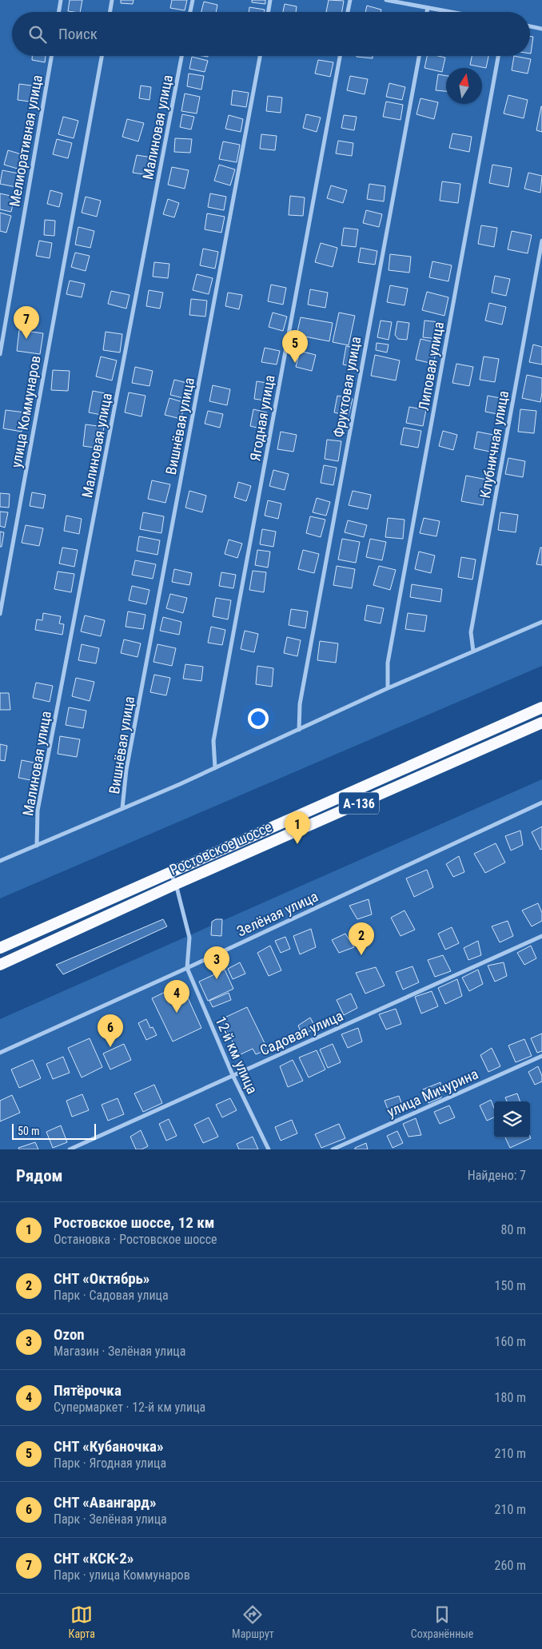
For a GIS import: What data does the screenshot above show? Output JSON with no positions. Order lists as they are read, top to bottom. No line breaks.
{"streets":{"highway":["А-136","Ростовское шоссе"],"street":["Малиновая улица","Мелиоративная улица","Липовая улица","Фруктовая улица","улица Коммунаров","Ягодная улица","Вишнёвая улица","Клубничная улица","Зелёная улица","Садовая улица","12-й км улица","улица Мичурина"]},"crossings":[["Зелёная улица","12-й км улица"],["Садовая улица","12-й км улица"]],"scale_bar":"50 m","north":"top","page":{"search":"Поиск","pins":["7","5","1","2","3","4","6"],"scale":"50 m","heading":["Рядом","Найдено: 7"],"list":[{"mark":"1","name":"Ростовское шоссе, 12 км","note":"Остановка · Ростовское шоссе","value":"80 m"},{"mark":"2","name":"СНТ «Октябрь»","note":"Парк · Садовая улица","value":"150 m"},{"mark":"3","name":"Ozon","note":"Магазин · Зелёная улица","value":"160 m"},{"mark":"4","name":"Пятёрочка","note":"Супермаркет · 12-й км улица","value":"180 m"},{"mark":"5","name":"СНТ «Кубаночка»","note":"Парк · Ягодная улица","value":"210 m"},{"mark":"6","name":"СНТ «Авангард»","note":"Парк · Зелёная улица","value":"210 m"},{"mark":"7","name":"СНТ «КСК-2»","note":"Парк · улица Коммунаров","value":"260 m"}],"nav":["Карта","Маршрут","Сохранённые"]}}
